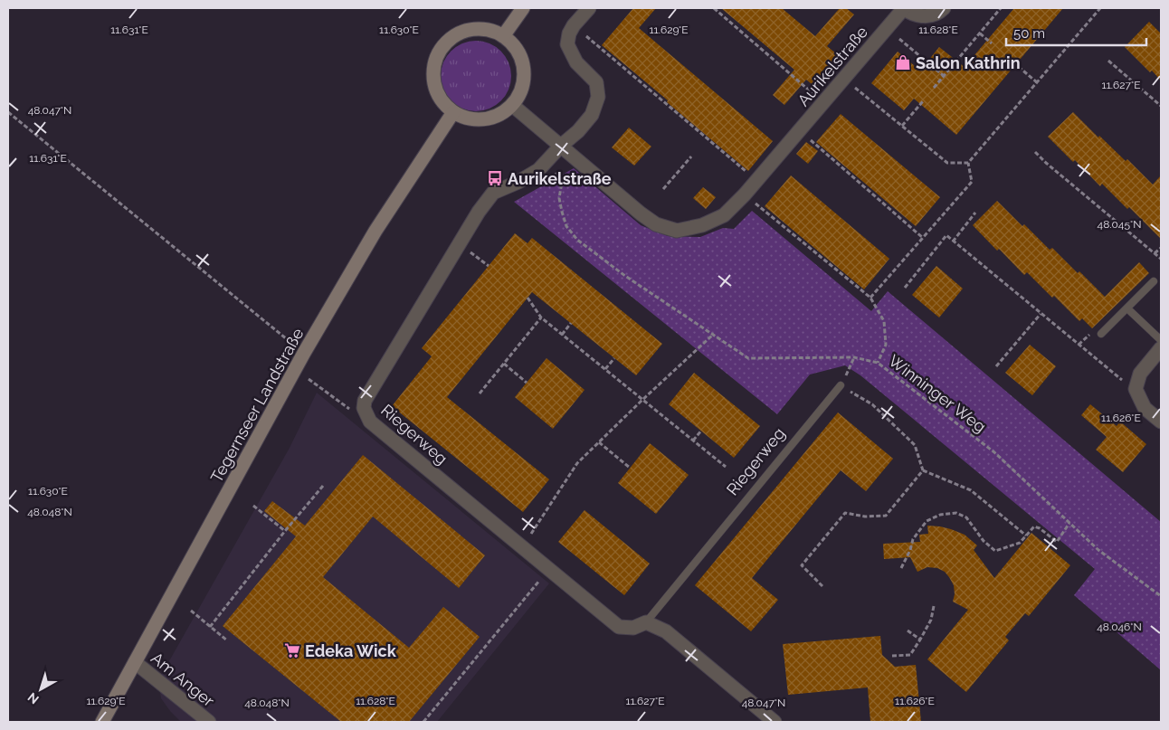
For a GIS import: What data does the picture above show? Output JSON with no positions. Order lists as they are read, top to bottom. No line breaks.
{"streets":{"main road":["Tegernseer Landstraße"],"street":["Aurikelstraße","Riegerweg","Am Anger"],"path":["Winninger Weg"]},"crossings":[["Aurikelstraße","Tegernseer Landstraße"],["Aurikelstraße","Riegerweg"],["Winninger Weg","Riegerweg"],["Tegernseer Landstraße","Am Anger"]],"places":{"shop":["Salon Kathrin"],"bus stop":["Aurikelstraße"],"supermarket":["Edeka Wick"]},"scale_bar":"50 m","north":"bottom left","coordinates":["11.631°E","11.630°E","11.629°E","11.628°E","11.627°E","48.047°N","48.045°N","11.626°E","48.048°N","48.046°N"]}
